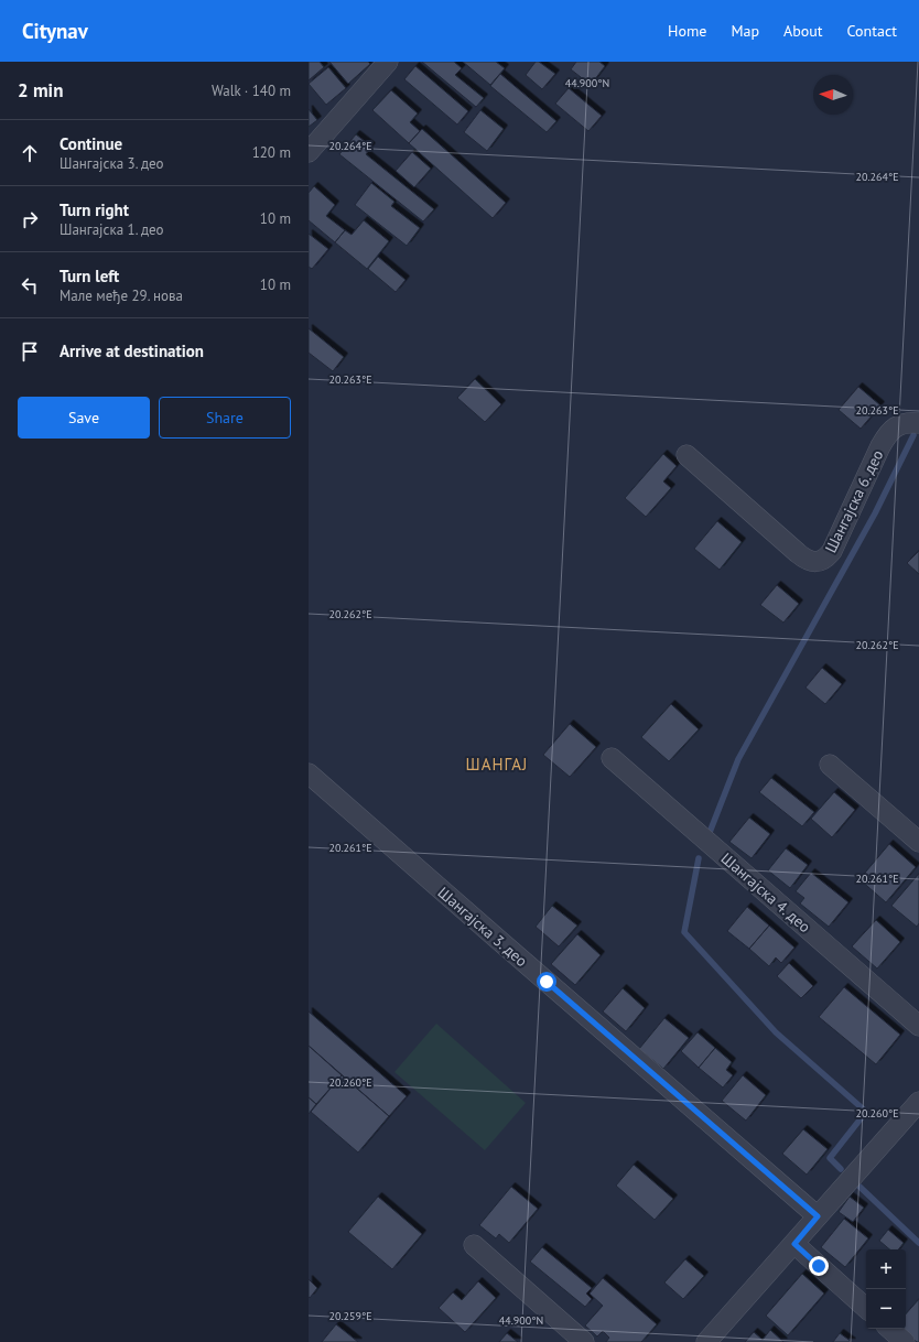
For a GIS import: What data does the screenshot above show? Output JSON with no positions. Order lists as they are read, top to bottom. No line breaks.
{"streets":{"street":["Шангајска 6. део","Шангајска 4. део","Шангајска 3. део"]},"districts":["ШАНГАЈ"],"north":"left","page":{"header":"Citynav","nav":["Home","Map","About","Contact"],"heading":["2 min","Walk · 140 m"],"list":[["Continue","Шангајска 3. део","120 m"],["Turn right","Шангајска 1. део","10 m"],["Turn left","Мале међе 29. нова","10 m"],"Arrive at destination"],"buttons":["Save","Share"],"map_buttons":["+","−"]},"coordinates":["44.900°N","20.264°E","20.263°E","20.262°E","20.261°E","20.260°E","20.259°E"]}
